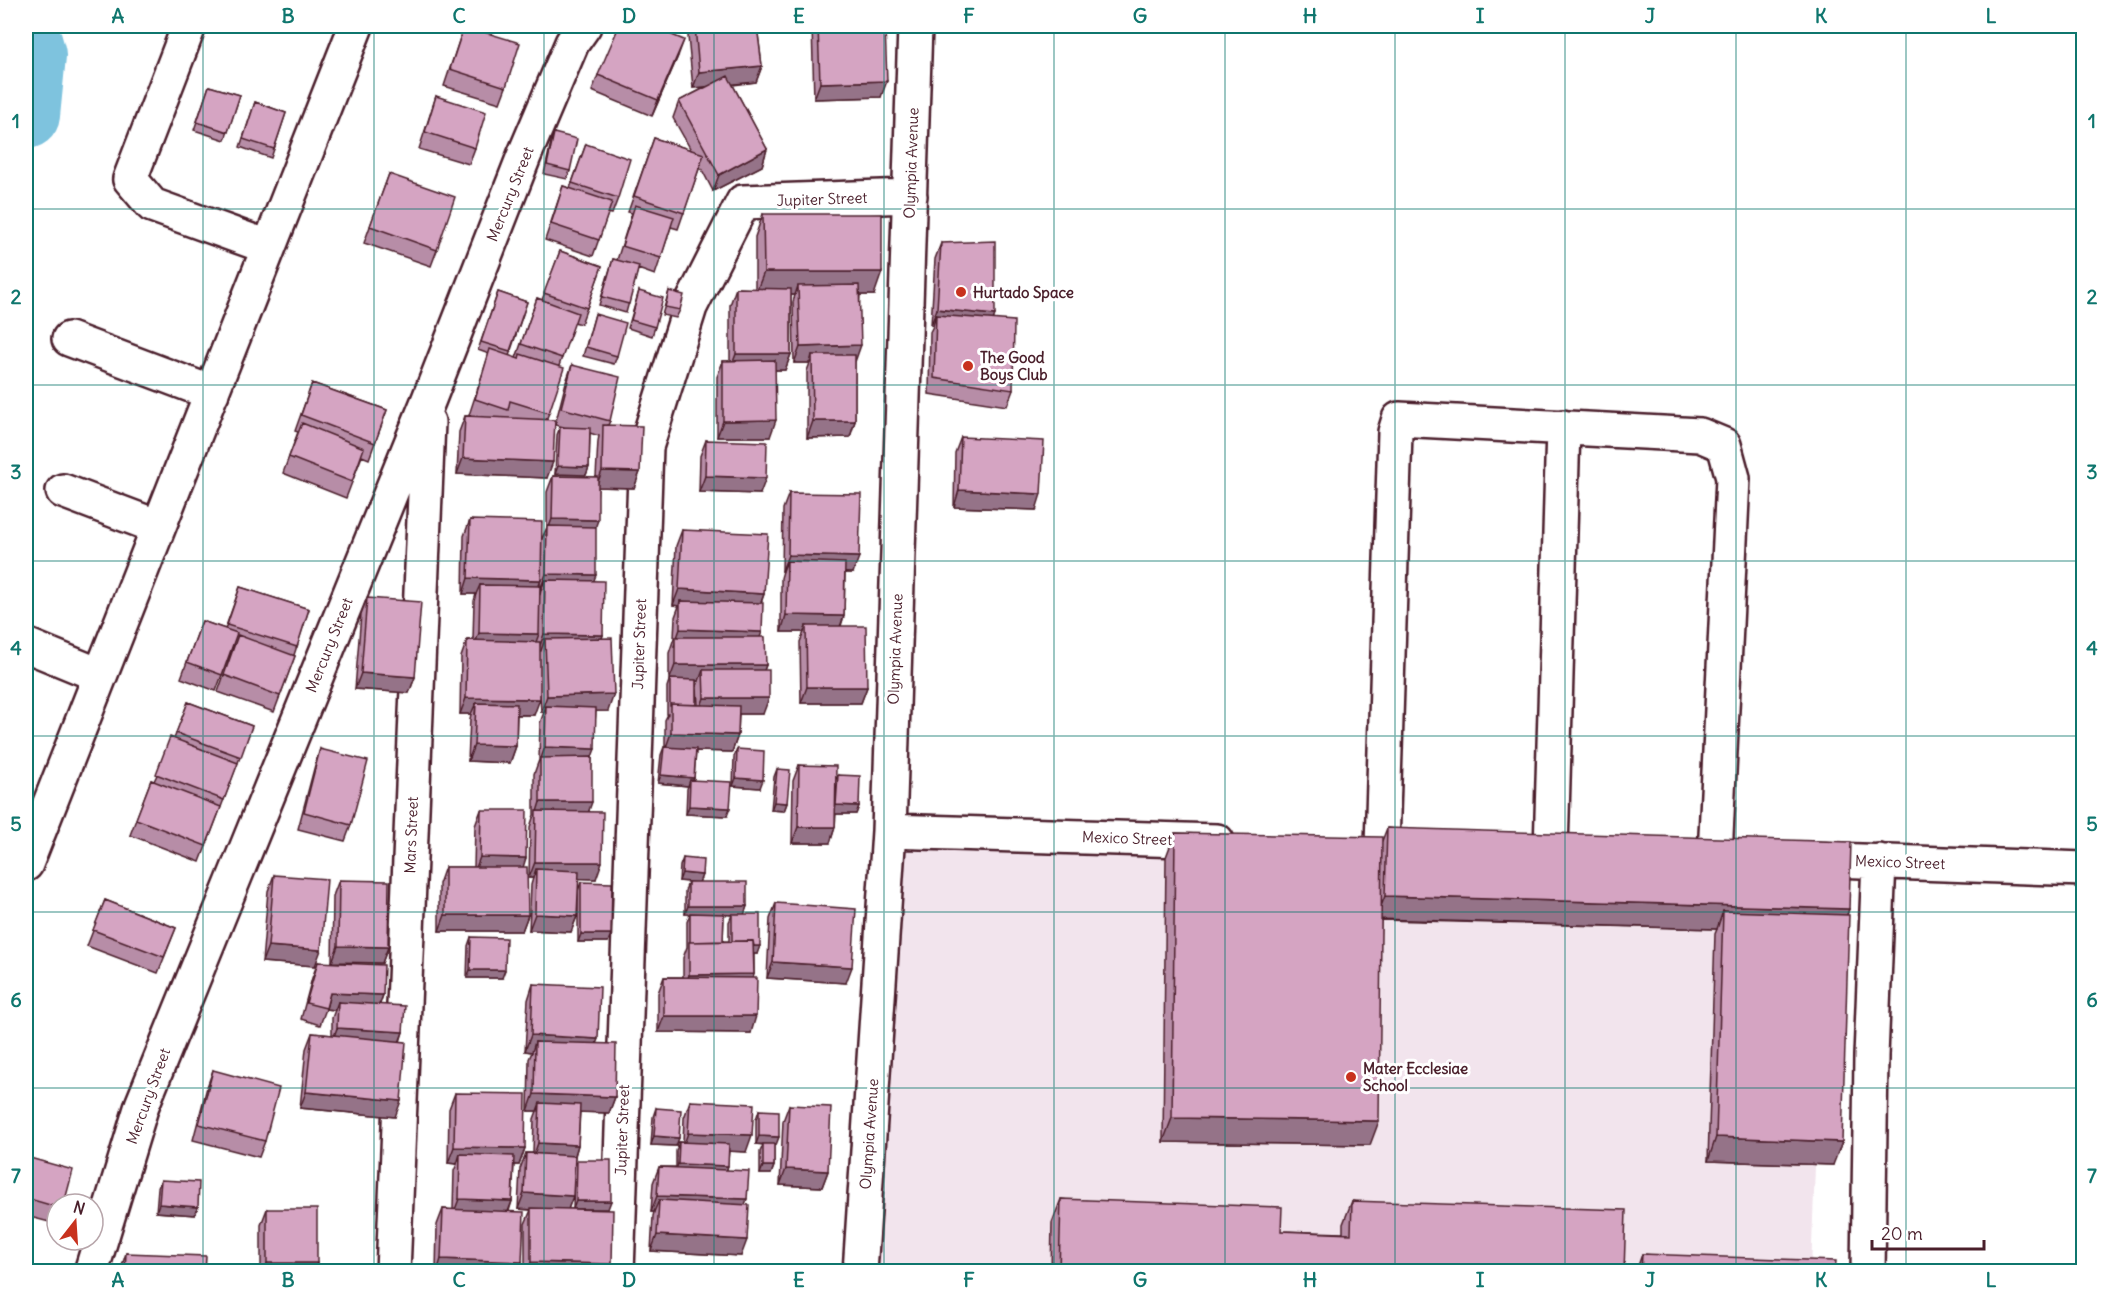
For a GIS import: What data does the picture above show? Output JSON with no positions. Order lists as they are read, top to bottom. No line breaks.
{"streets":{"street":["Olympia Avenue","Mercury Street","Jupiter Street","Mars Street","Mexico Street"]},"crossings":[["Olympia Avenue","Jupiter Street"],["Olympia Avenue","Mexico Street"],["Mercury Street","Mars Street"]],"places":["Hurtado Space","The Good Boys Club","Mater Ecclesiae School"],"scale_bar":"20 m","north":"top","grid":{"columns":["A","B","C","D","E","F","G","H","I","J","K","L"],"rows":["1","2","3","4","5","6","7"]}}
